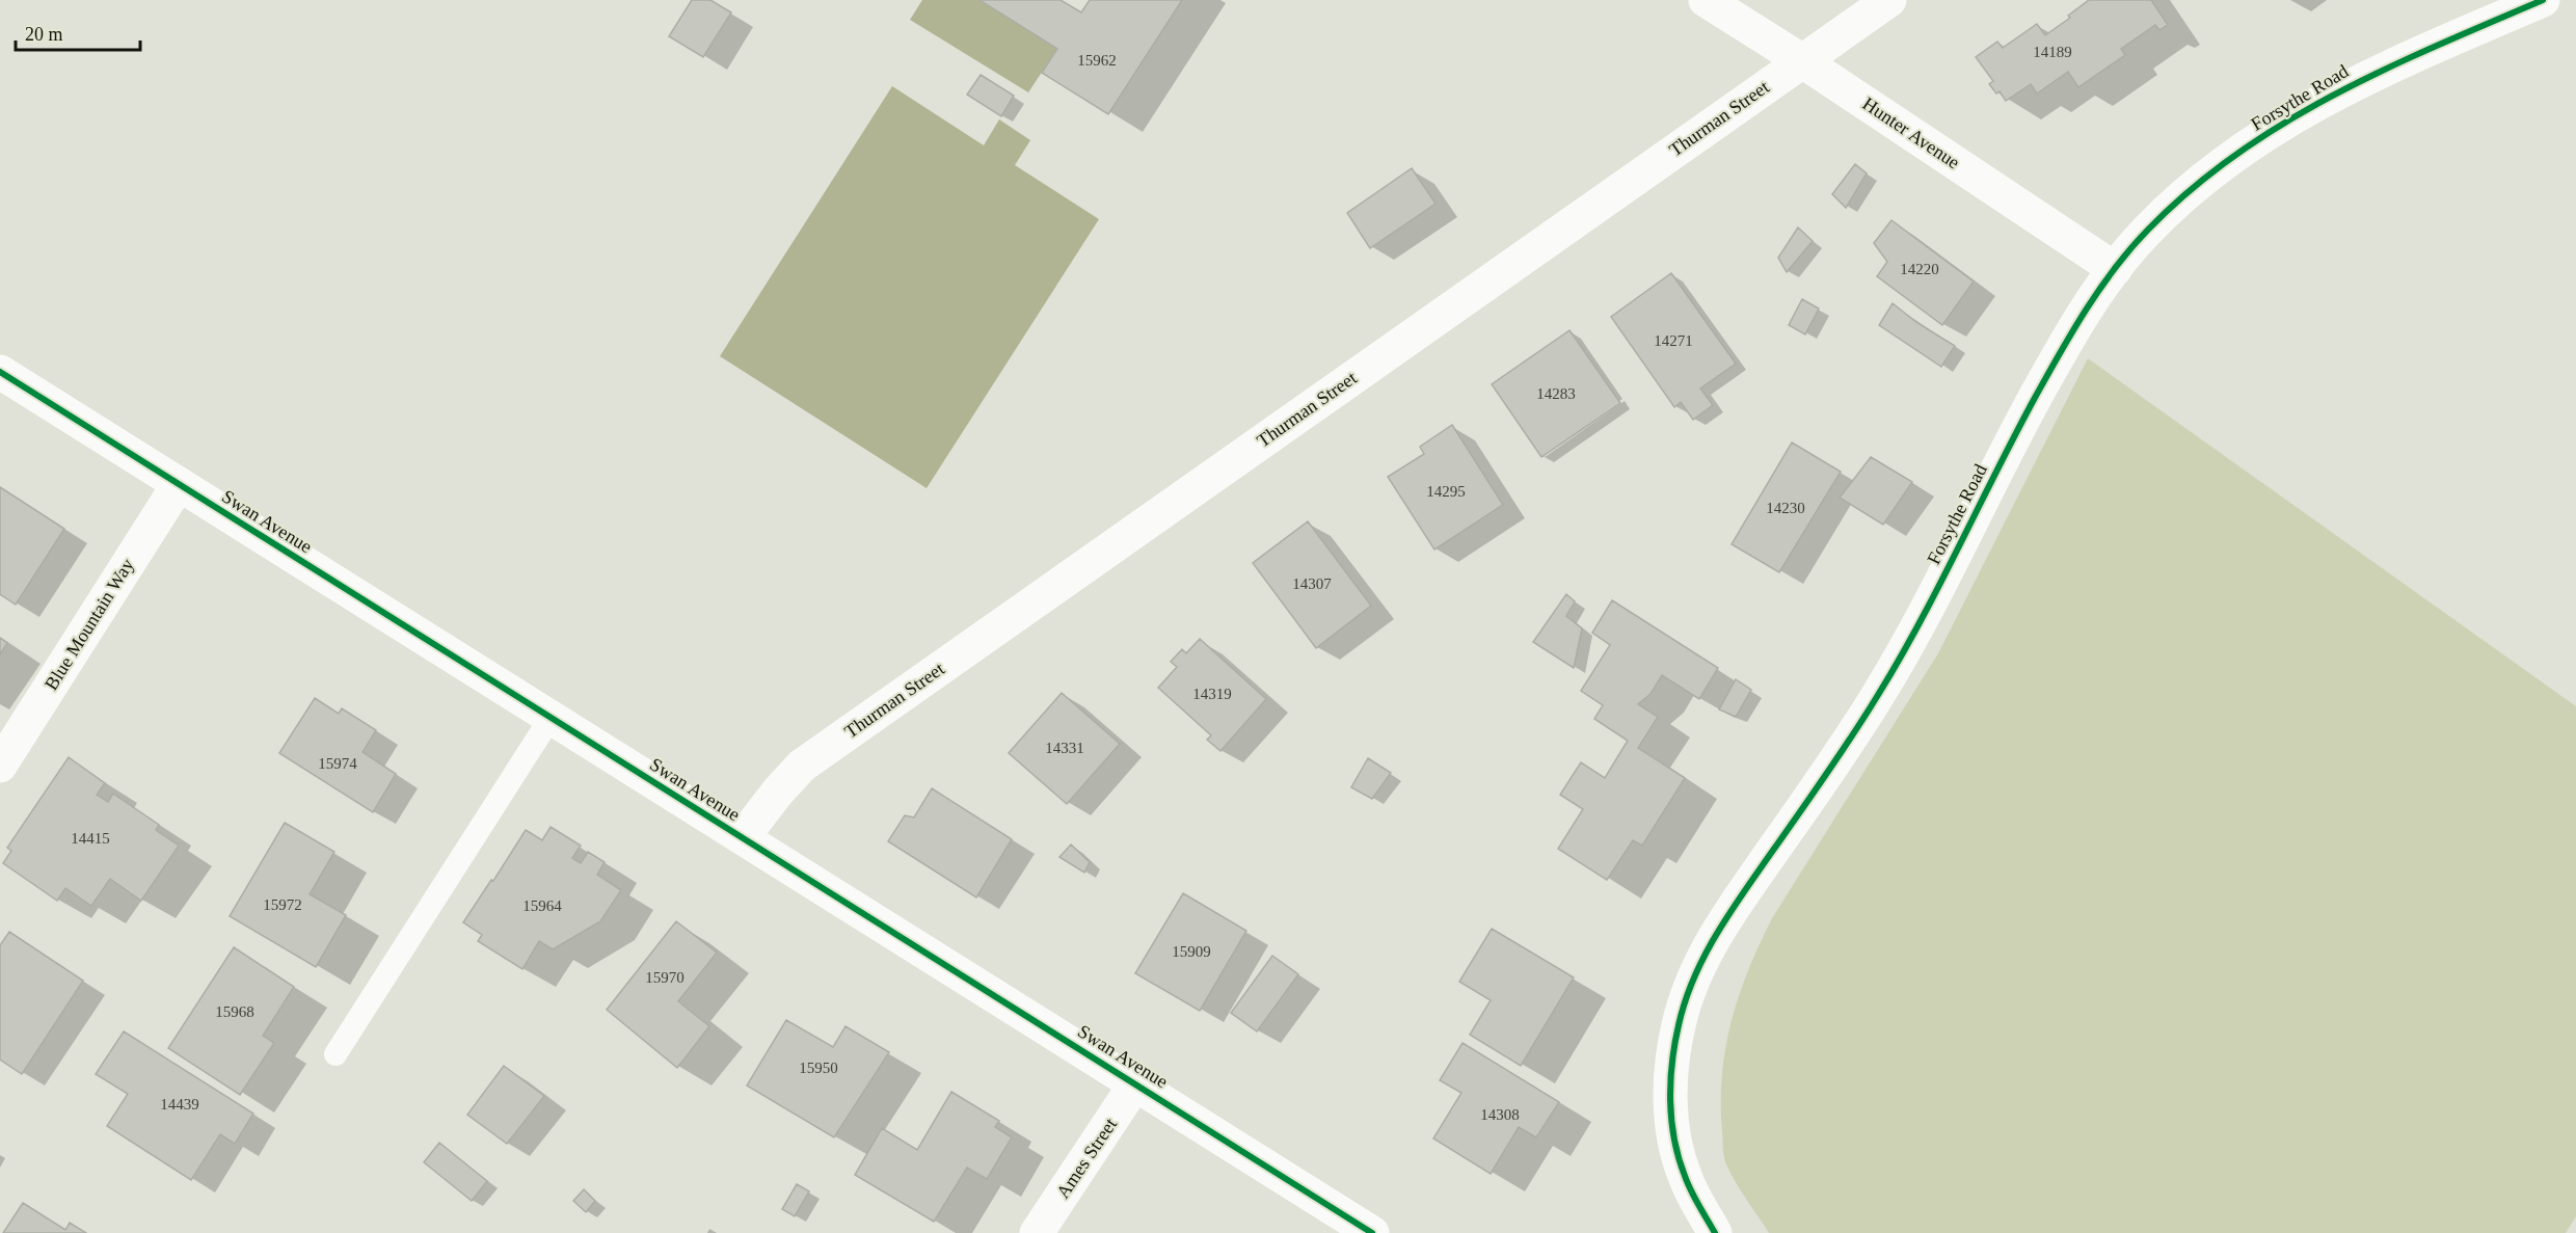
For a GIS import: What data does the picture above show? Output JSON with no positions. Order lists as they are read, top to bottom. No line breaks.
{"streets":{"street":["Forsythe Road","Thurman Street","Hunter Avenue","Swan Avenue","Blue Mountain Way","Ames Street"]},"crossings":[["Forsythe Road","Hunter Avenue"],["Thurman Street","Hunter Avenue"],["Thurman Street","Swan Avenue"],["Swan Avenue","Blue Mountain Way"],["Swan Avenue","Ames Street"]],"house_numbers":["14189","15962","14220","14271","14283","14295","14230","14307","14319","14331","15974","14415","15972","15964","15909","15970","15968","15950","14439","14308"],"scale_bar":"20 m"}
